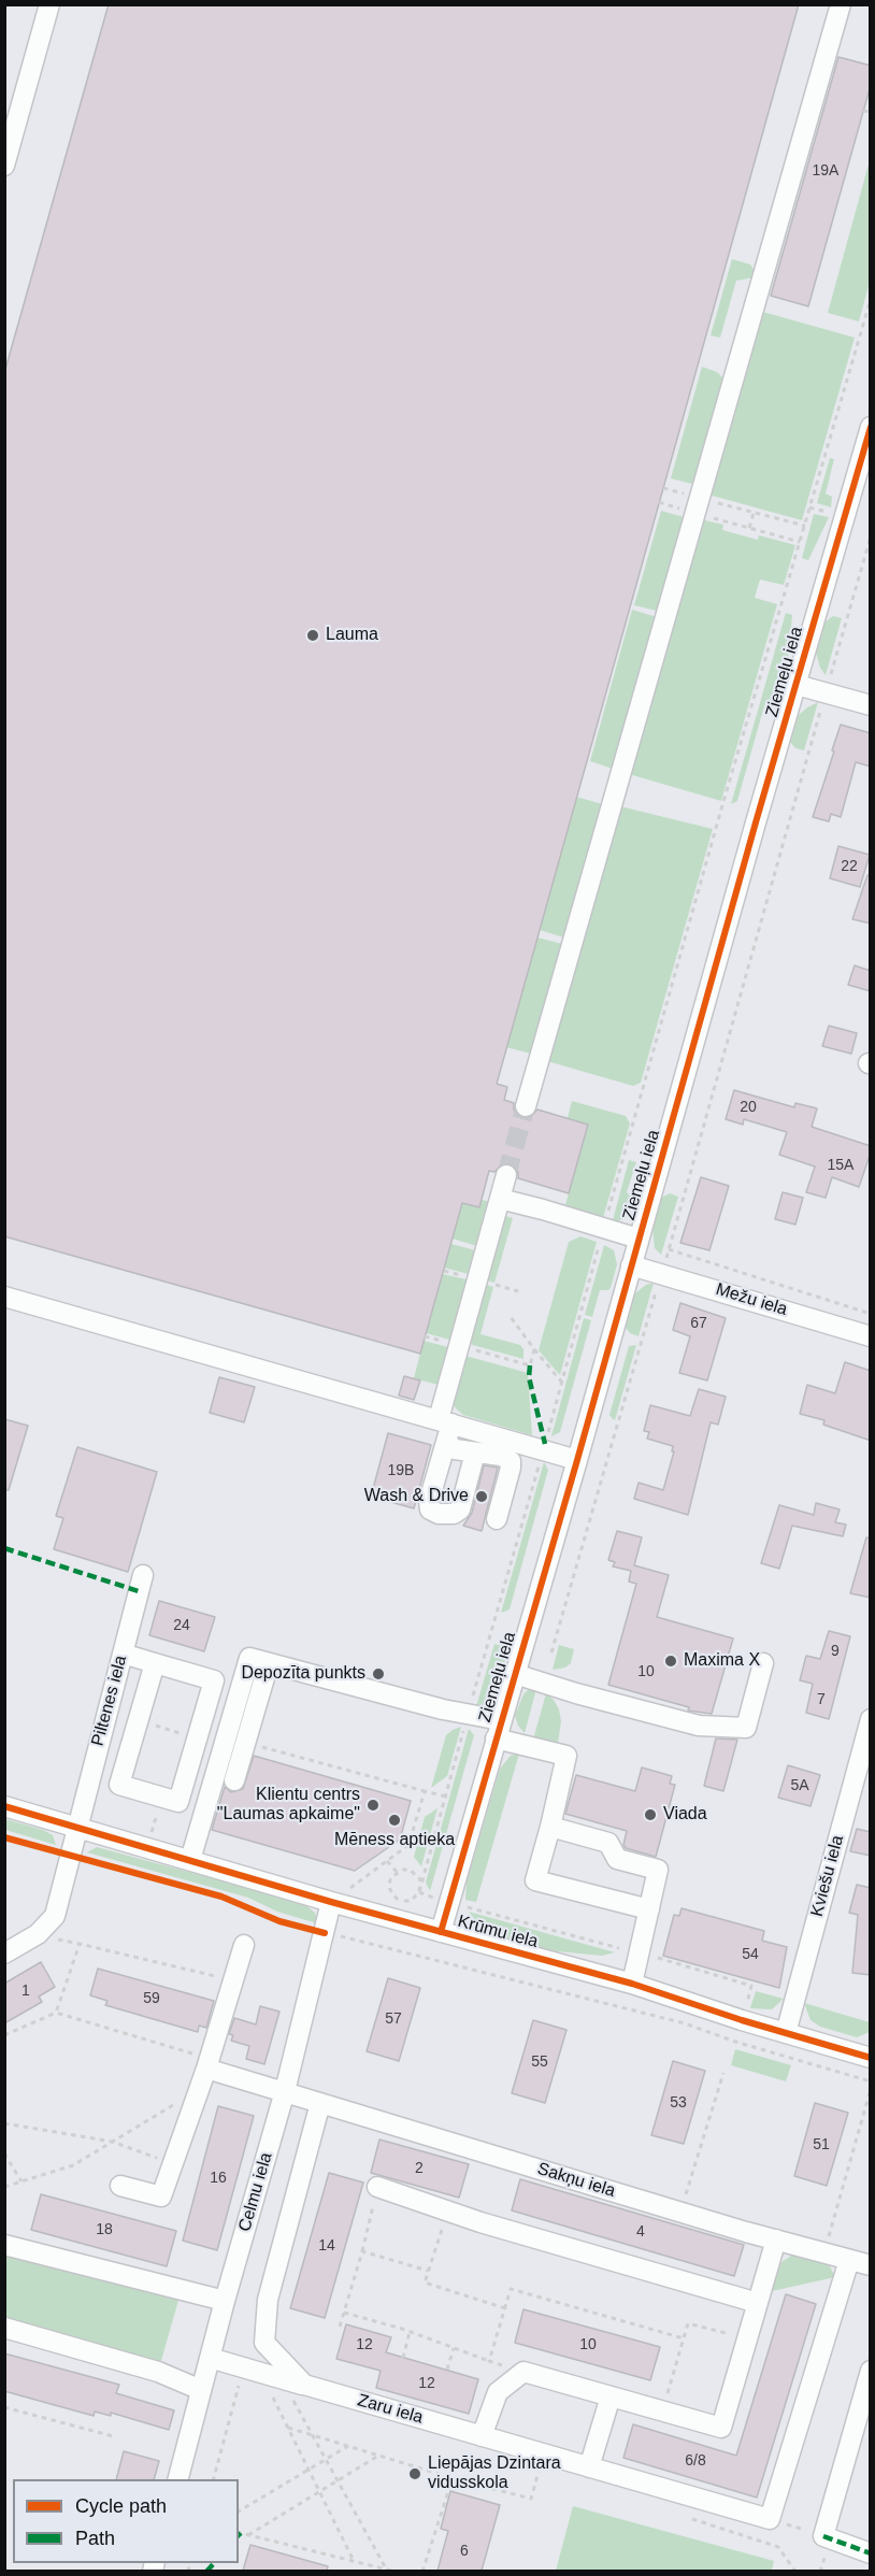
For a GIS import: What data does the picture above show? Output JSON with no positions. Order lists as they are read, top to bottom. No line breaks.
{"streets":{"street":["Ziemeļu iela","Mežu iela","Piltenes iela","Kviešu iela","Krūmu iela","Sakņu iela","Celmu iela","Zaru iela"]},"crossings":[["Ziemeļu iela","Mežu iela"],["Ziemeļu iela","Krūmu iela"],["Piltenes iela","Krūmu iela"],["Kviešu iela","Krūmu iela"],["Krūmu iela","Celmu iela"],["Sakņu iela","Celmu iela"],["Celmu iela","Zaru iela"]],"places":["Lauma","Wash & Drive","Maxima X","Depozīta punkts","Klientu centrs \"Laumas apkaime\"","Viada","Mēness aptieka","Liepājas Dzintara vidusskola"],"house_numbers":["19A","22","20","15A","67","19B","24","9","10","7","5A","54","1","59","57","55","53","51","2","16","18","4","14","12","10","12","6/8","6"],"legend":["Cycle path","Path"]}
